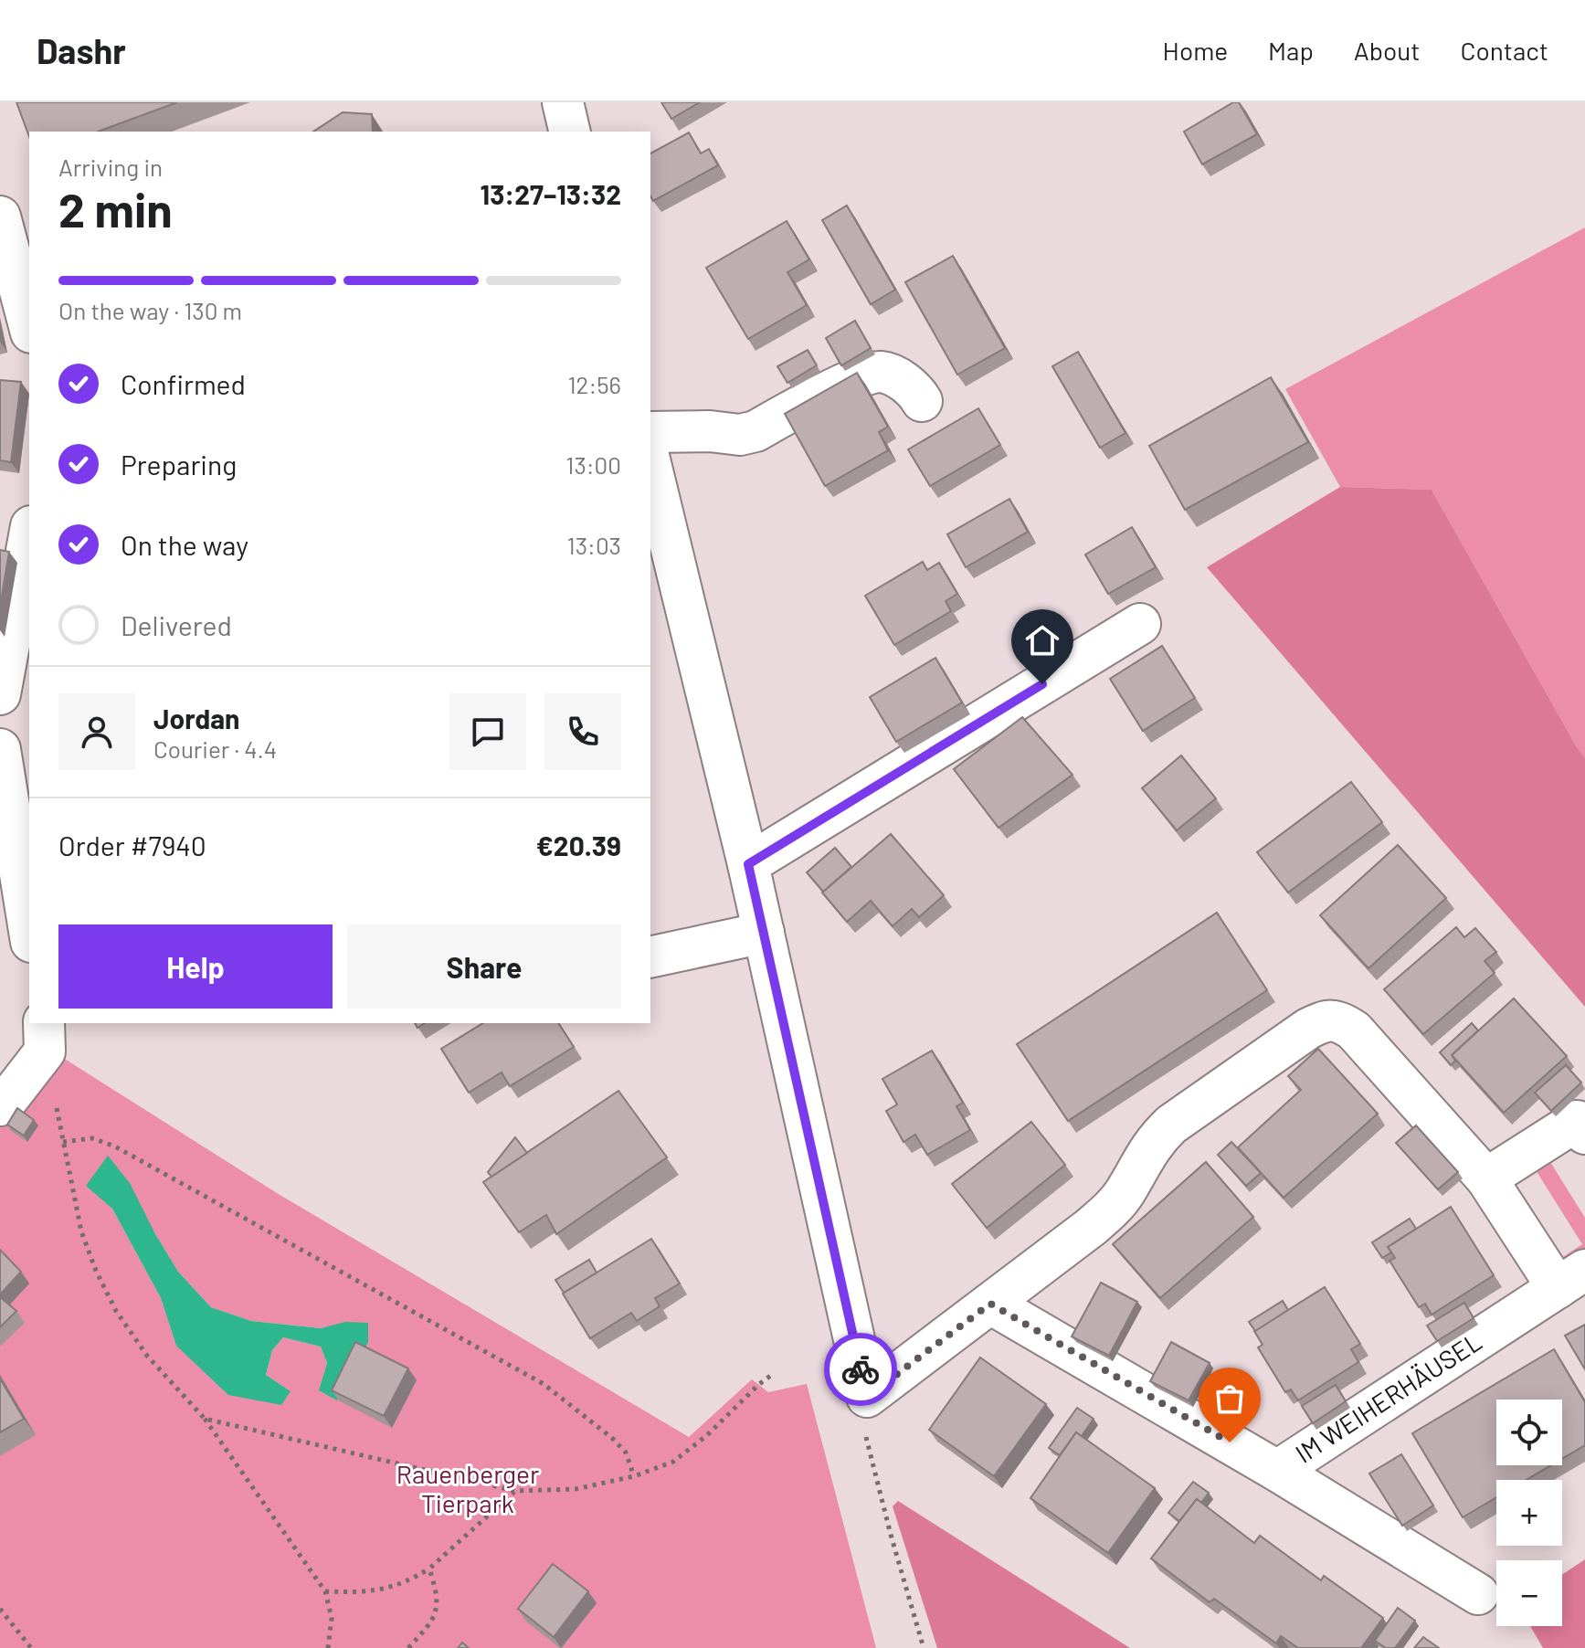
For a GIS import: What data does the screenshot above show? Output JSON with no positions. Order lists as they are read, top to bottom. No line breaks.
{"streets":{"street":["IM WEIHERHÄUSEL"]},"parks":["Rauenberger Tierpark"],"page":{"header":"Dashr","nav":["Home","Map","About","Contact"],"heading":["2 min","Arriving in","13:27–13:32"],"panel":["Jordan","Courier · 4.4","Order #7940","€20.39"],"bar":"On the way · 130 m","list":[["Confirmed","12:56"],["Preparing","13:00"],["On the way","13:03"],"Delivered"],"buttons":["Help","Share"],"map_buttons":["+","−"]}}
